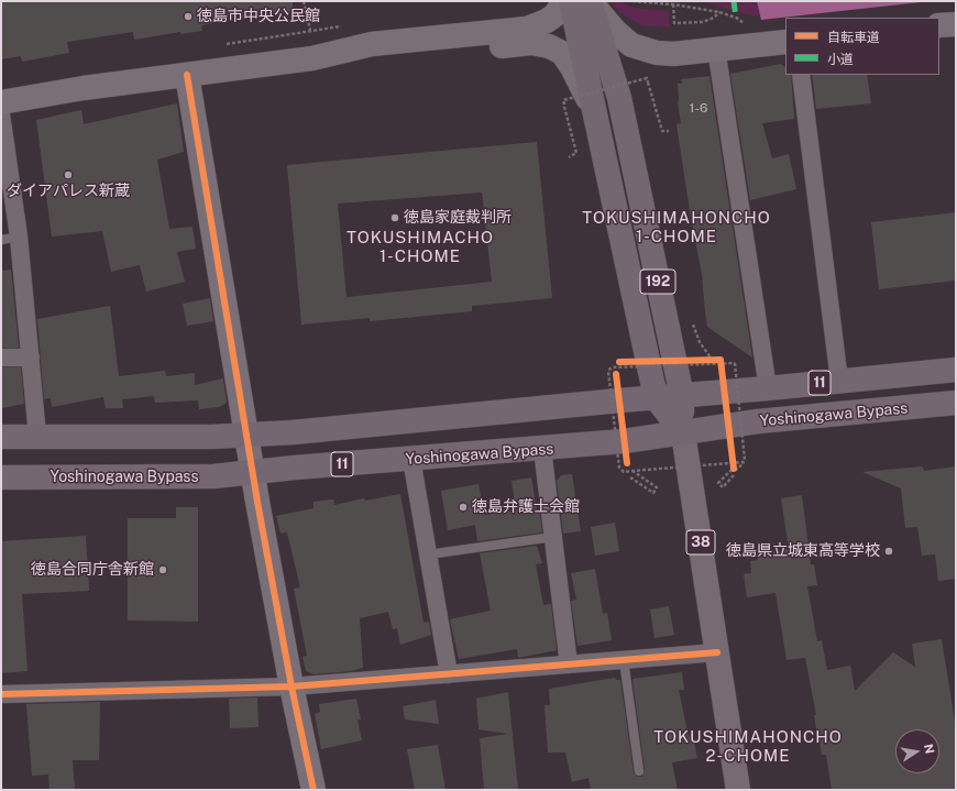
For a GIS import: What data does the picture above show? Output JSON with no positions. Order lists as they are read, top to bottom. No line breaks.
{"streets":{"highway":["192","11","Yoshinogawa Bypass"],"main road":["38"]},"crossings":[["192","Yoshinogawa Bypass"],["192","38"],["Yoshinogawa Bypass","38"]],"districts":["TOKUSHIMAHONCHO 1-CHOME","TOKUSHIMACHO 1-CHOME","TOKUSHIMAHONCHO 2-CHOME"],"places":["徳島市中央公民館","ダイアパレス新蔵","徳島家庭裁判所","徳島弁護士会館","徳島県立城東高等学校","徳島合同庁舎新館"],"house_numbers":["1-6"],"legend":["自転車道","小道"],"north":"right"}
